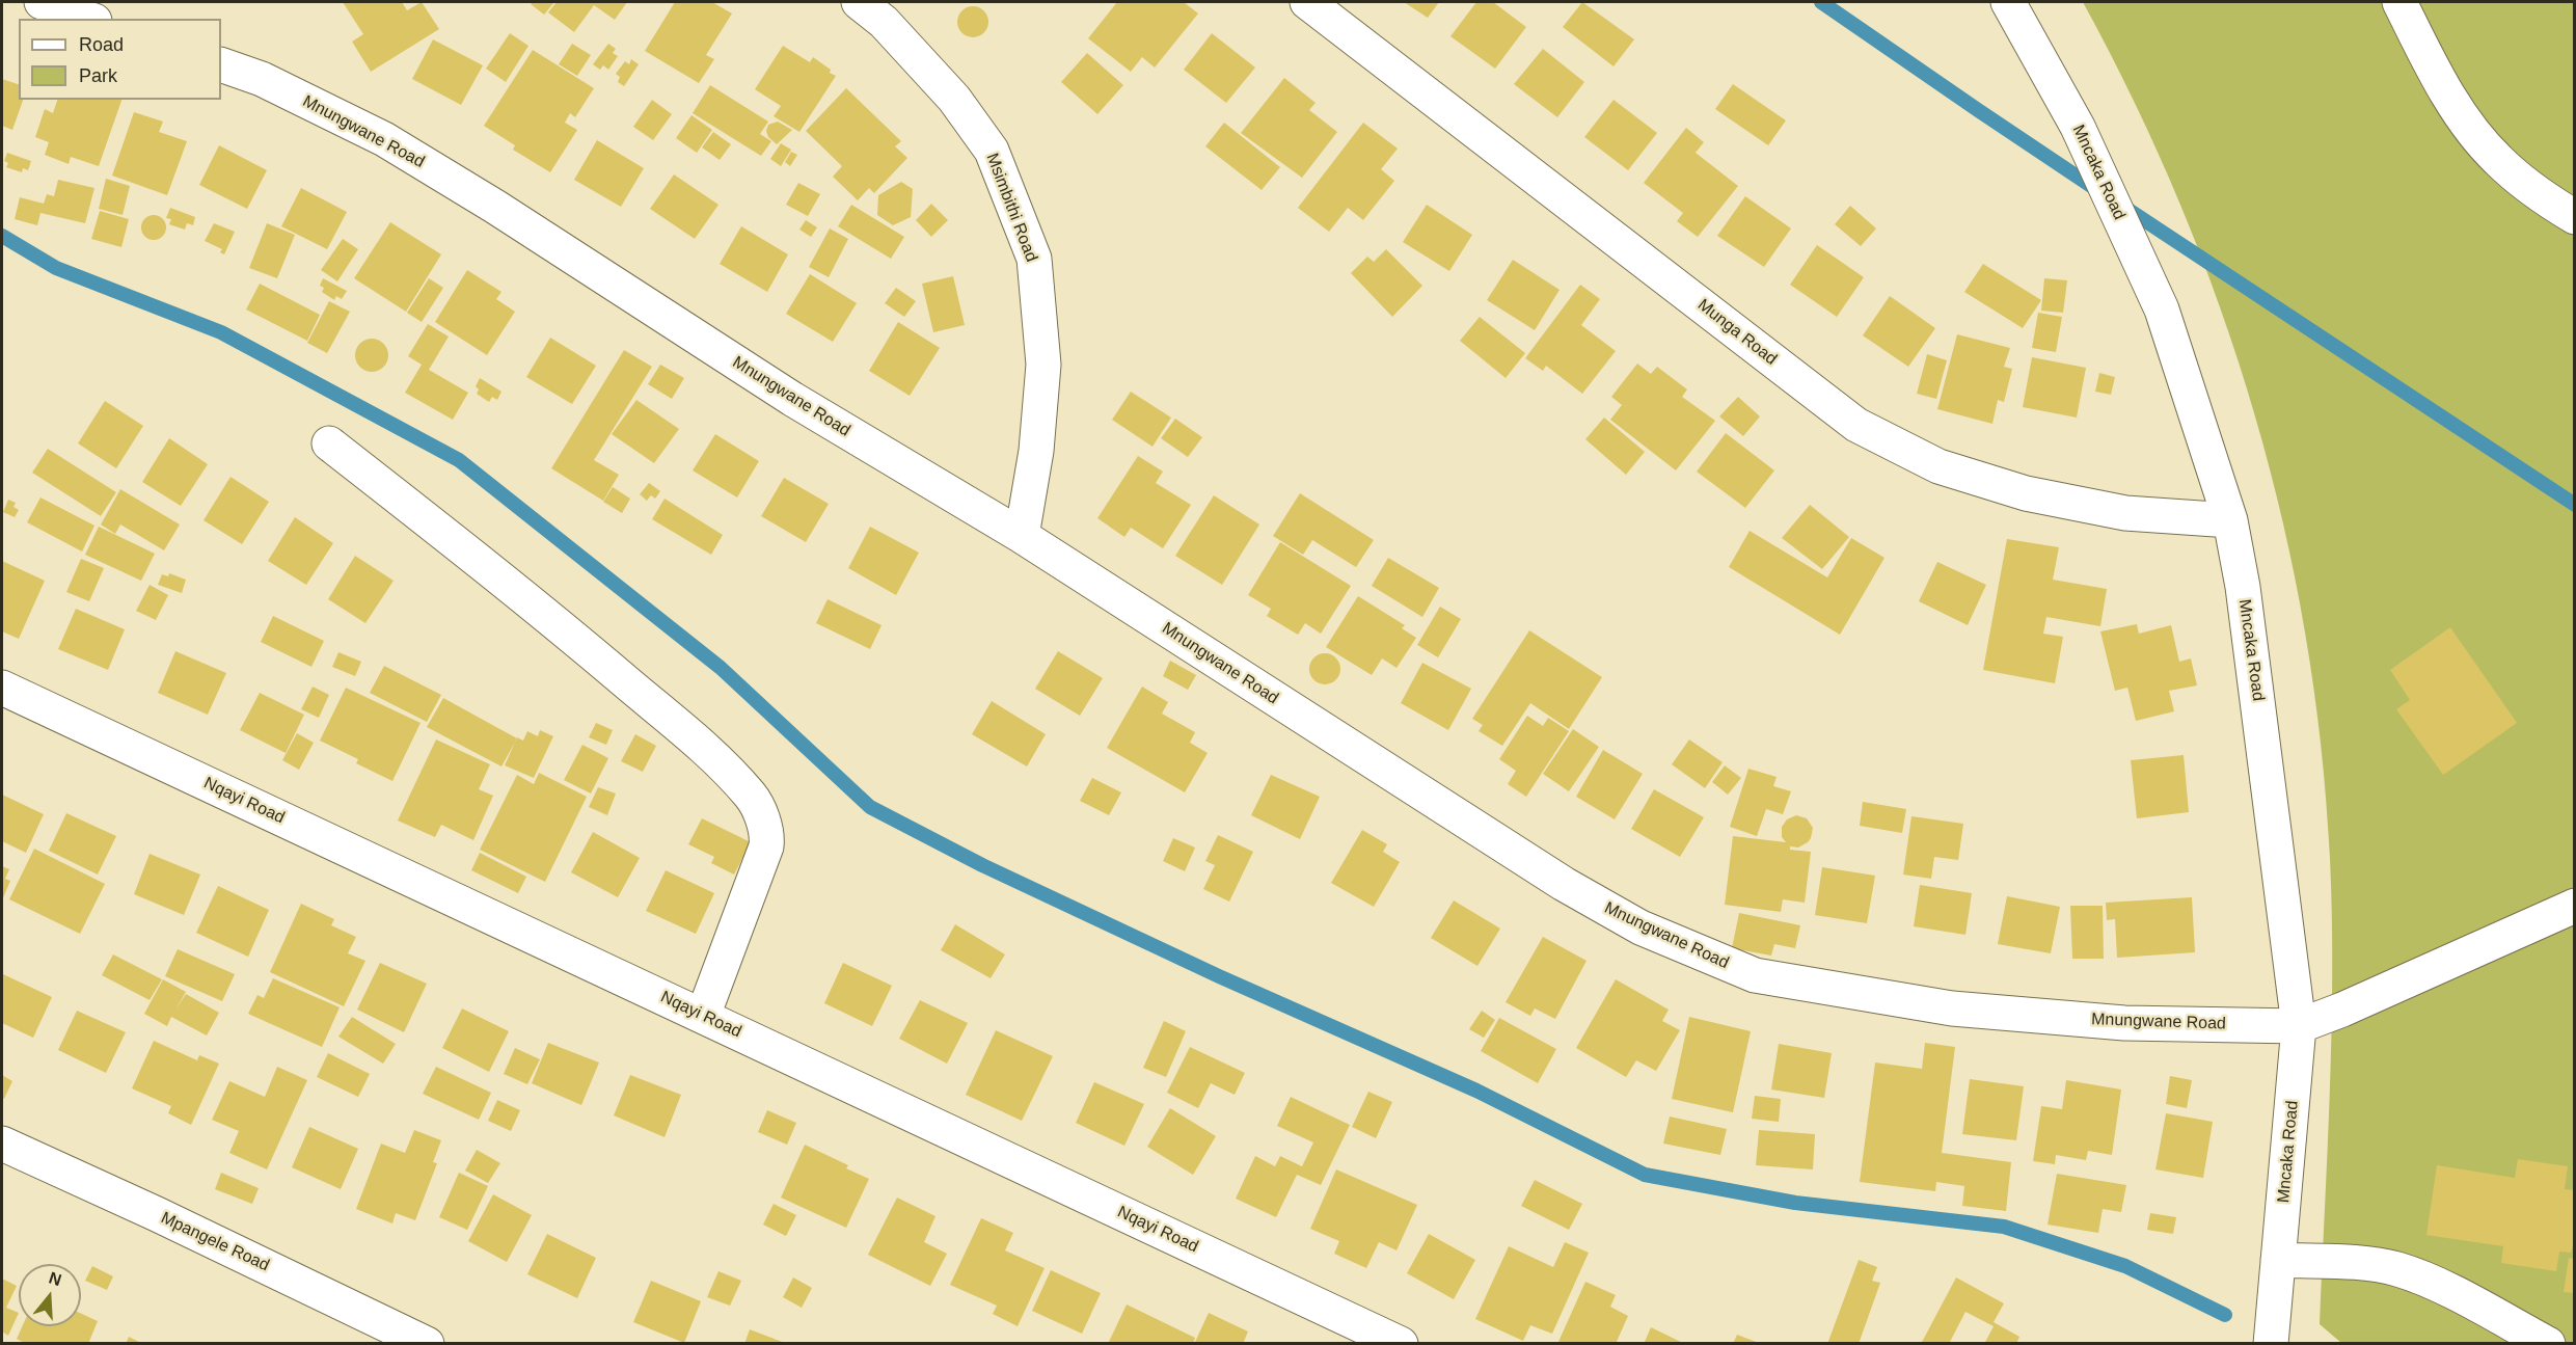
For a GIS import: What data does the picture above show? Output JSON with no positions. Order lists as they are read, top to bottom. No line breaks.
{"streets":{"street":["Mnungwane Road","Mncaka Road","Msimbithi Road","Munga Road","Nqayi Road","Mpangele Road"]},"crossings":[["Mnungwane Road","Mncaka Road"],["Mnungwane Road","Msimbithi Road"],["Mncaka Road","Munga Road"]],"legend":["Road","Park"],"north":"top"}
